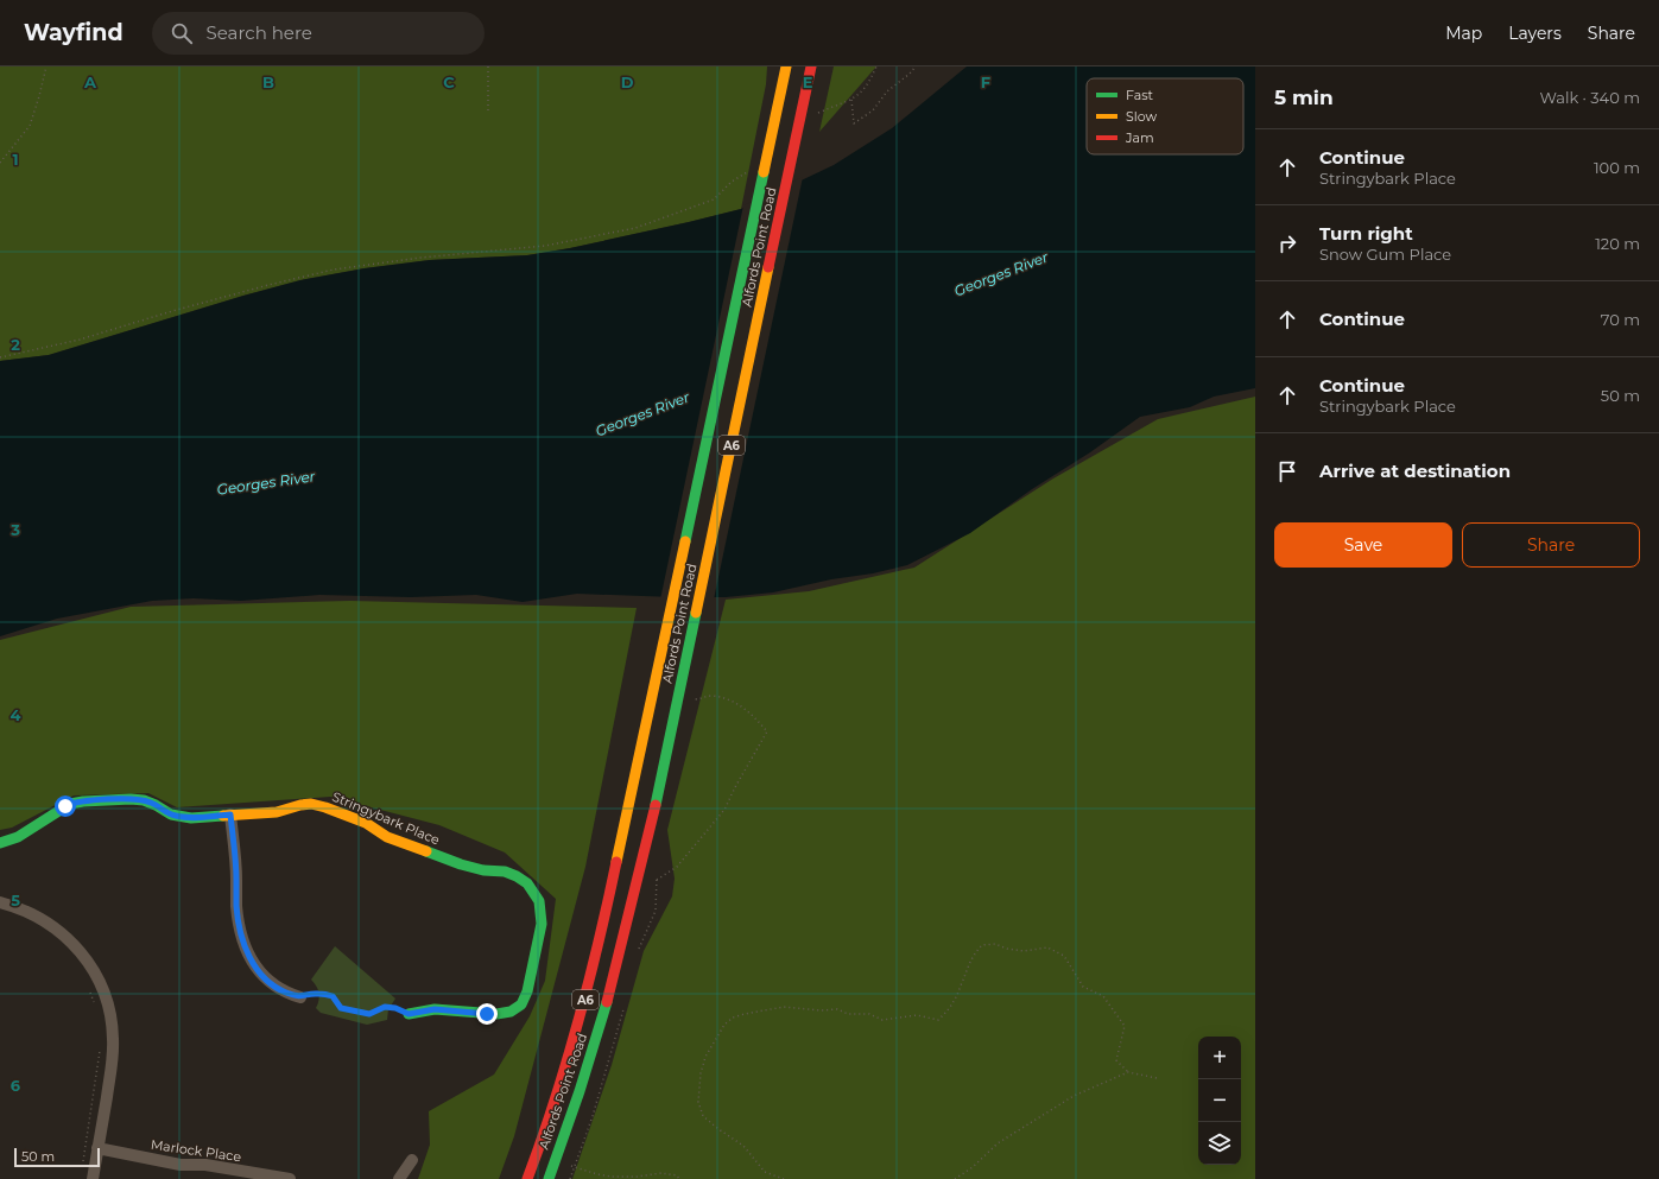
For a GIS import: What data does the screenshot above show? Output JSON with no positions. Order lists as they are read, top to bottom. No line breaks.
{"streets":{"main road":["Alfords Point Road","A6","Stringybark Place"],"street":["Marlock Place"]},"water":["Georges River"],"legend":["Fast","Slow","Jam"],"scale_bar":"50 m","page":{"header":"Wayfind","search":"Search here","nav":["Map","Layers","Share"],"heading":["5 min","Walk · 340 m"],"list":[["Continue","Stringybark Place","100 m"],["Turn right","Snow Gum Place","120 m"],["Continue","70 m"],["Continue","Stringybark Place","50 m"],"Arrive at destination"],"buttons":["Save","Share"],"map_buttons":["+","−"],"scale":"50 m"},"grid":{"columns":["A","B","C","D","E","F"],"rows":["1","2","3","4","5","6"]}}
